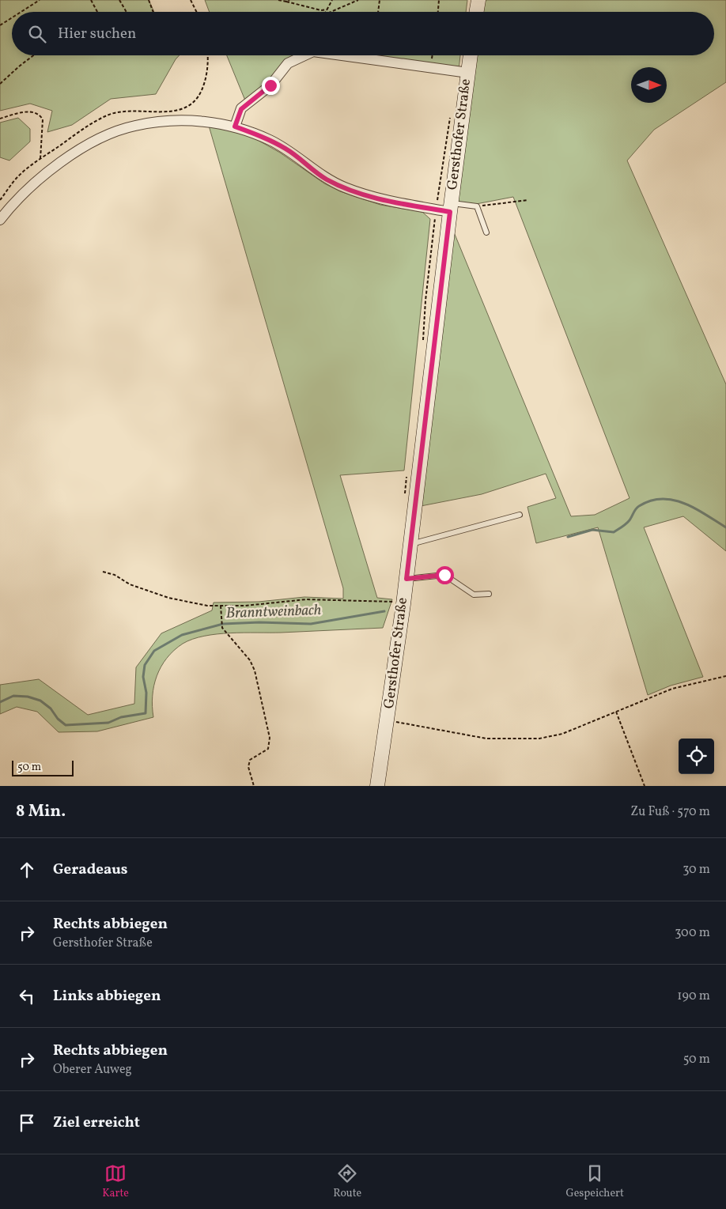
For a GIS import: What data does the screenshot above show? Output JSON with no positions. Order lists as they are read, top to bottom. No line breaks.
{"streets":{"main road":["Gersthofer Straße"]},"water":["Branntweinbach"],"scale_bar":"50 m","north":"right","page":{"search":"Hier suchen","scale":"50 m","heading":["8 Min.","Zu Fuß · 570 m"],"list":[["Geradeaus","30 m"],["Rechts abbiegen","Gersthofer Straße","300 m"],["Links abbiegen","190 m"],["Rechts abbiegen","Oberer Auweg","50 m"],"Ziel erreicht"],"nav":["Karte","Route","Gespeichert"]}}
